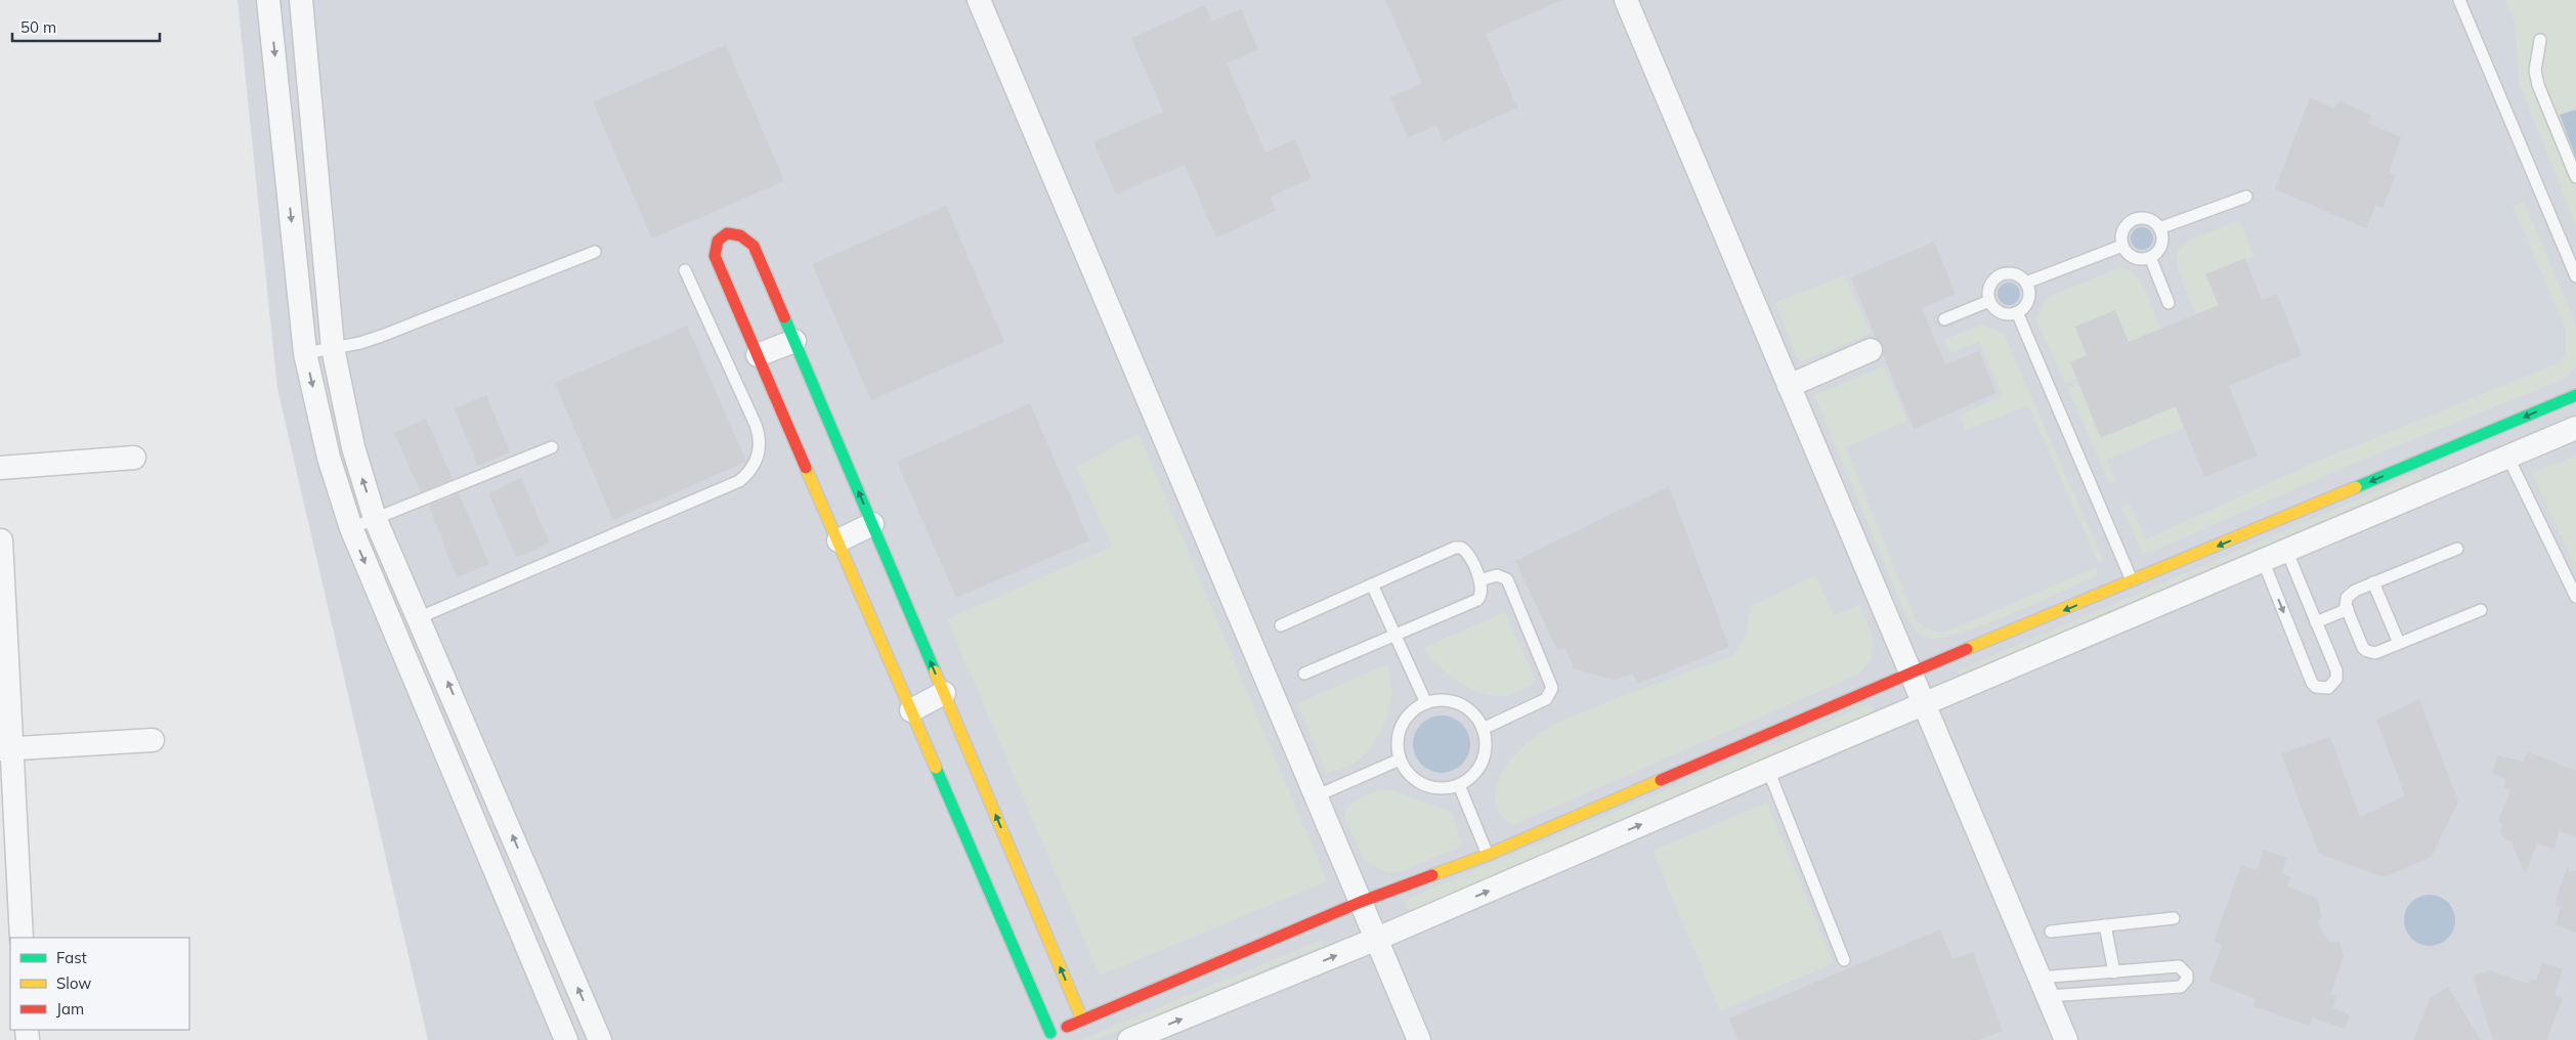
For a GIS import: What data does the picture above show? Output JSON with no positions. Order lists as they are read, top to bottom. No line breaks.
{"legend":["Fast","Slow","Jam"],"scale_bar":"50 m"}
